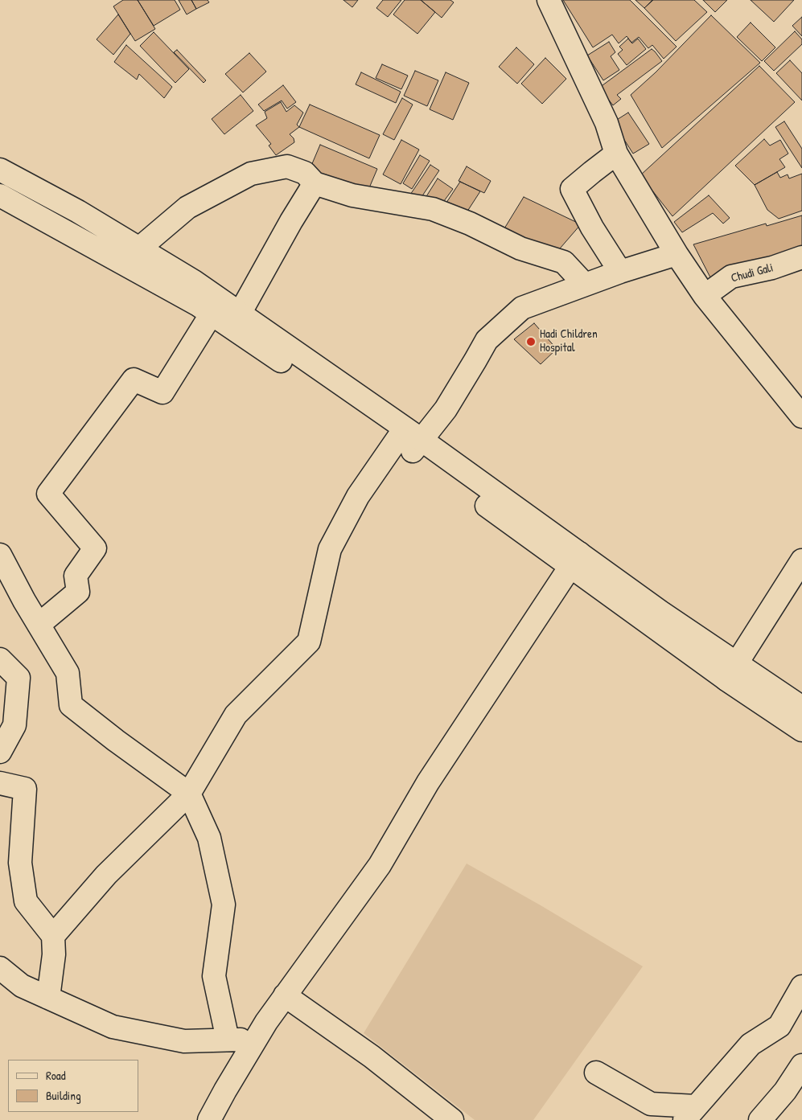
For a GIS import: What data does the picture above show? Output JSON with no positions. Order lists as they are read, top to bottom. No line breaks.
{"streets":{"street":["Chudi Gali"]},"places":["Hadi Children Hospital"],"legend":["Road","Building"]}
